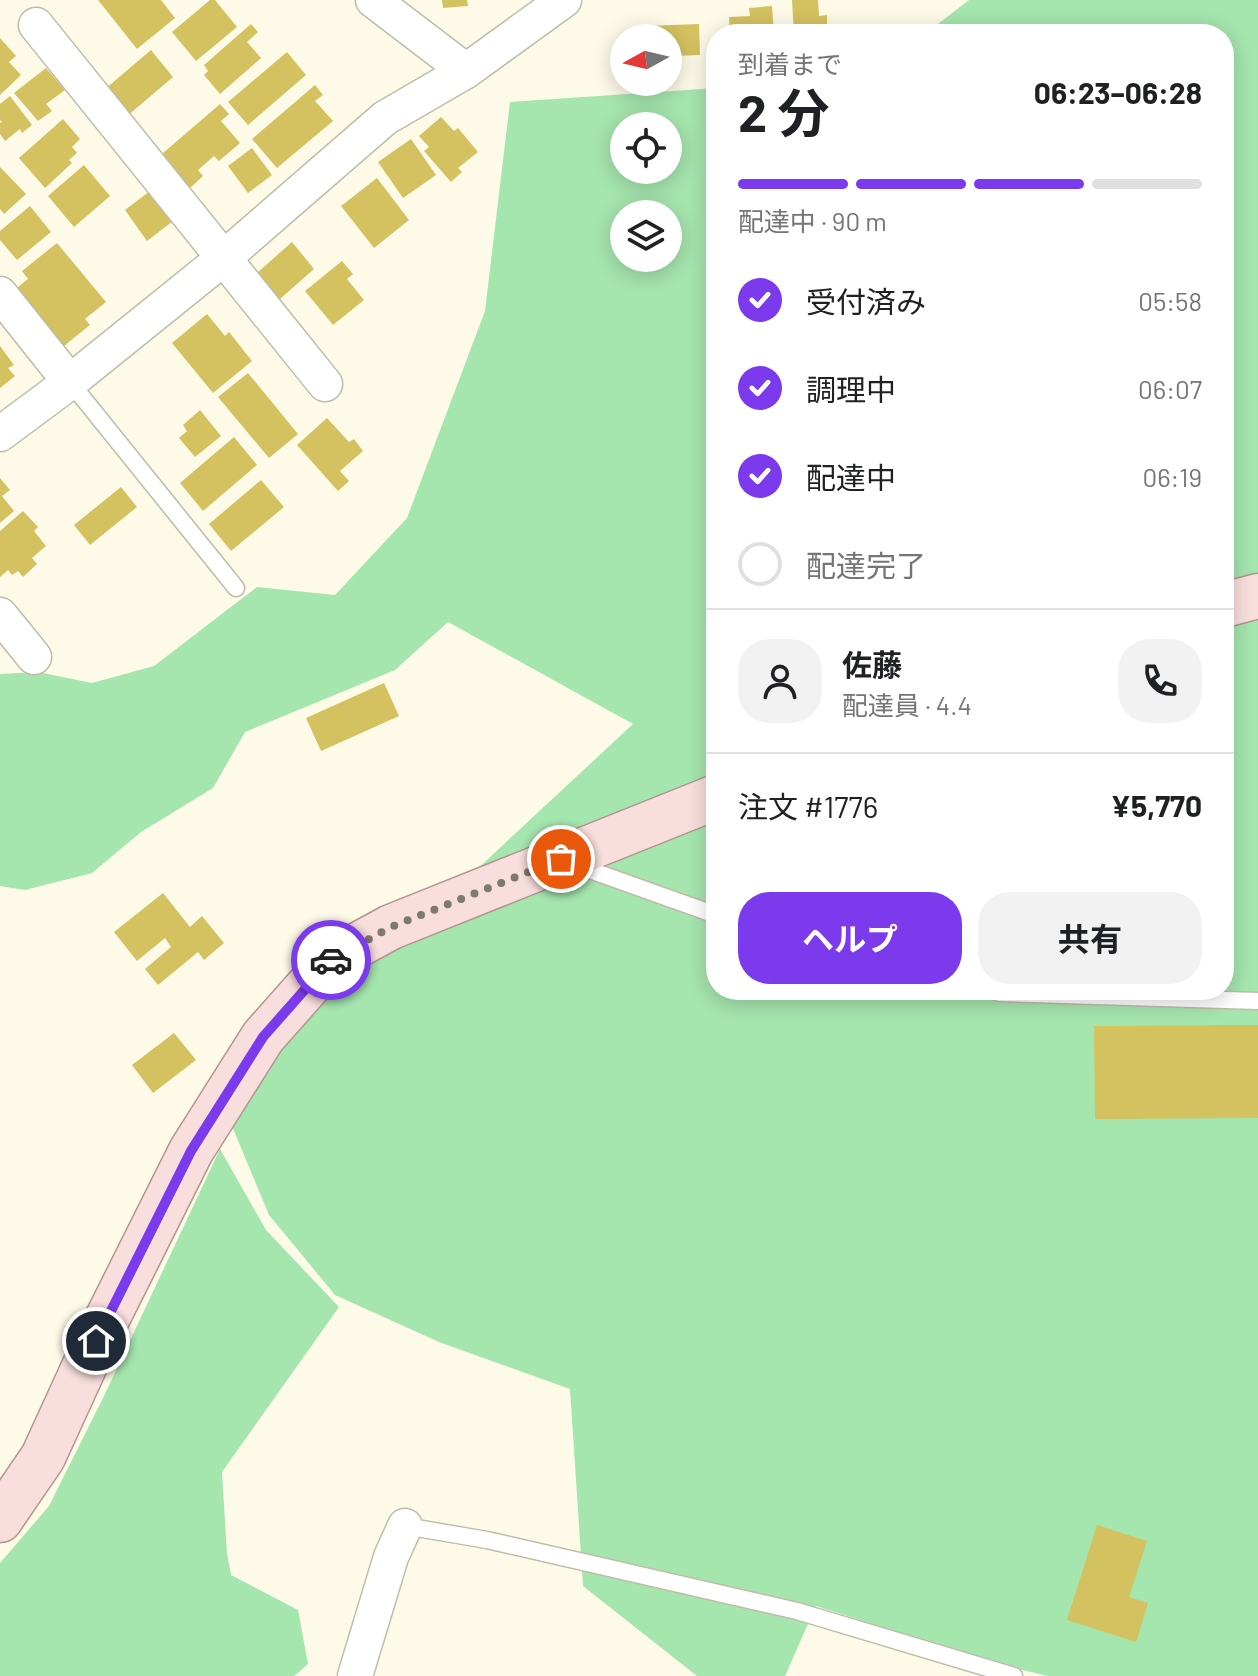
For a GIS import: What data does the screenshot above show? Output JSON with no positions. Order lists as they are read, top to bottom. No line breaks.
{"north":"left","page":{"heading":["2 分","到着まで","06:23–06:28"],"panel":["佐藤","配達員 · 4.4","注文 #1776","¥5,770"],"bar":"配達中 · 90 m","list":[["受付済み","05:58"],["調理中","06:07"],["配達中","06:19"],"配達完了"],"buttons":["ヘルプ","共有"]}}
